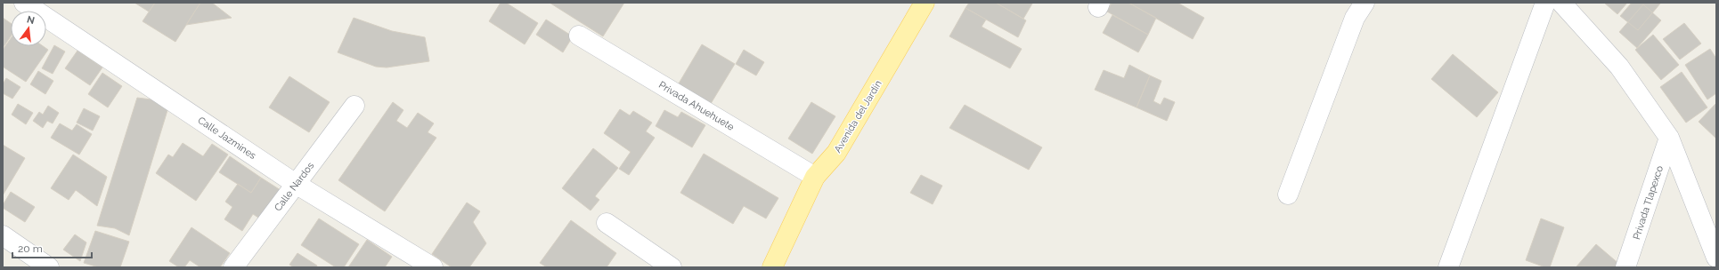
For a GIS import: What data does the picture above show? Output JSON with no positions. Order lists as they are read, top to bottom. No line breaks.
{"streets":{"main road":["Avenida del Jardín"],"street":["Privada Ahuehuete","Calle Jazmines","Calle Nardos","Privada Tlapexco"]},"crossings":[["Privada Ahuehuete","Avenida del Jardín"],["Calle Jazmines","Calle Nardos"]],"scale_bar":"20 m","north":"top"}
